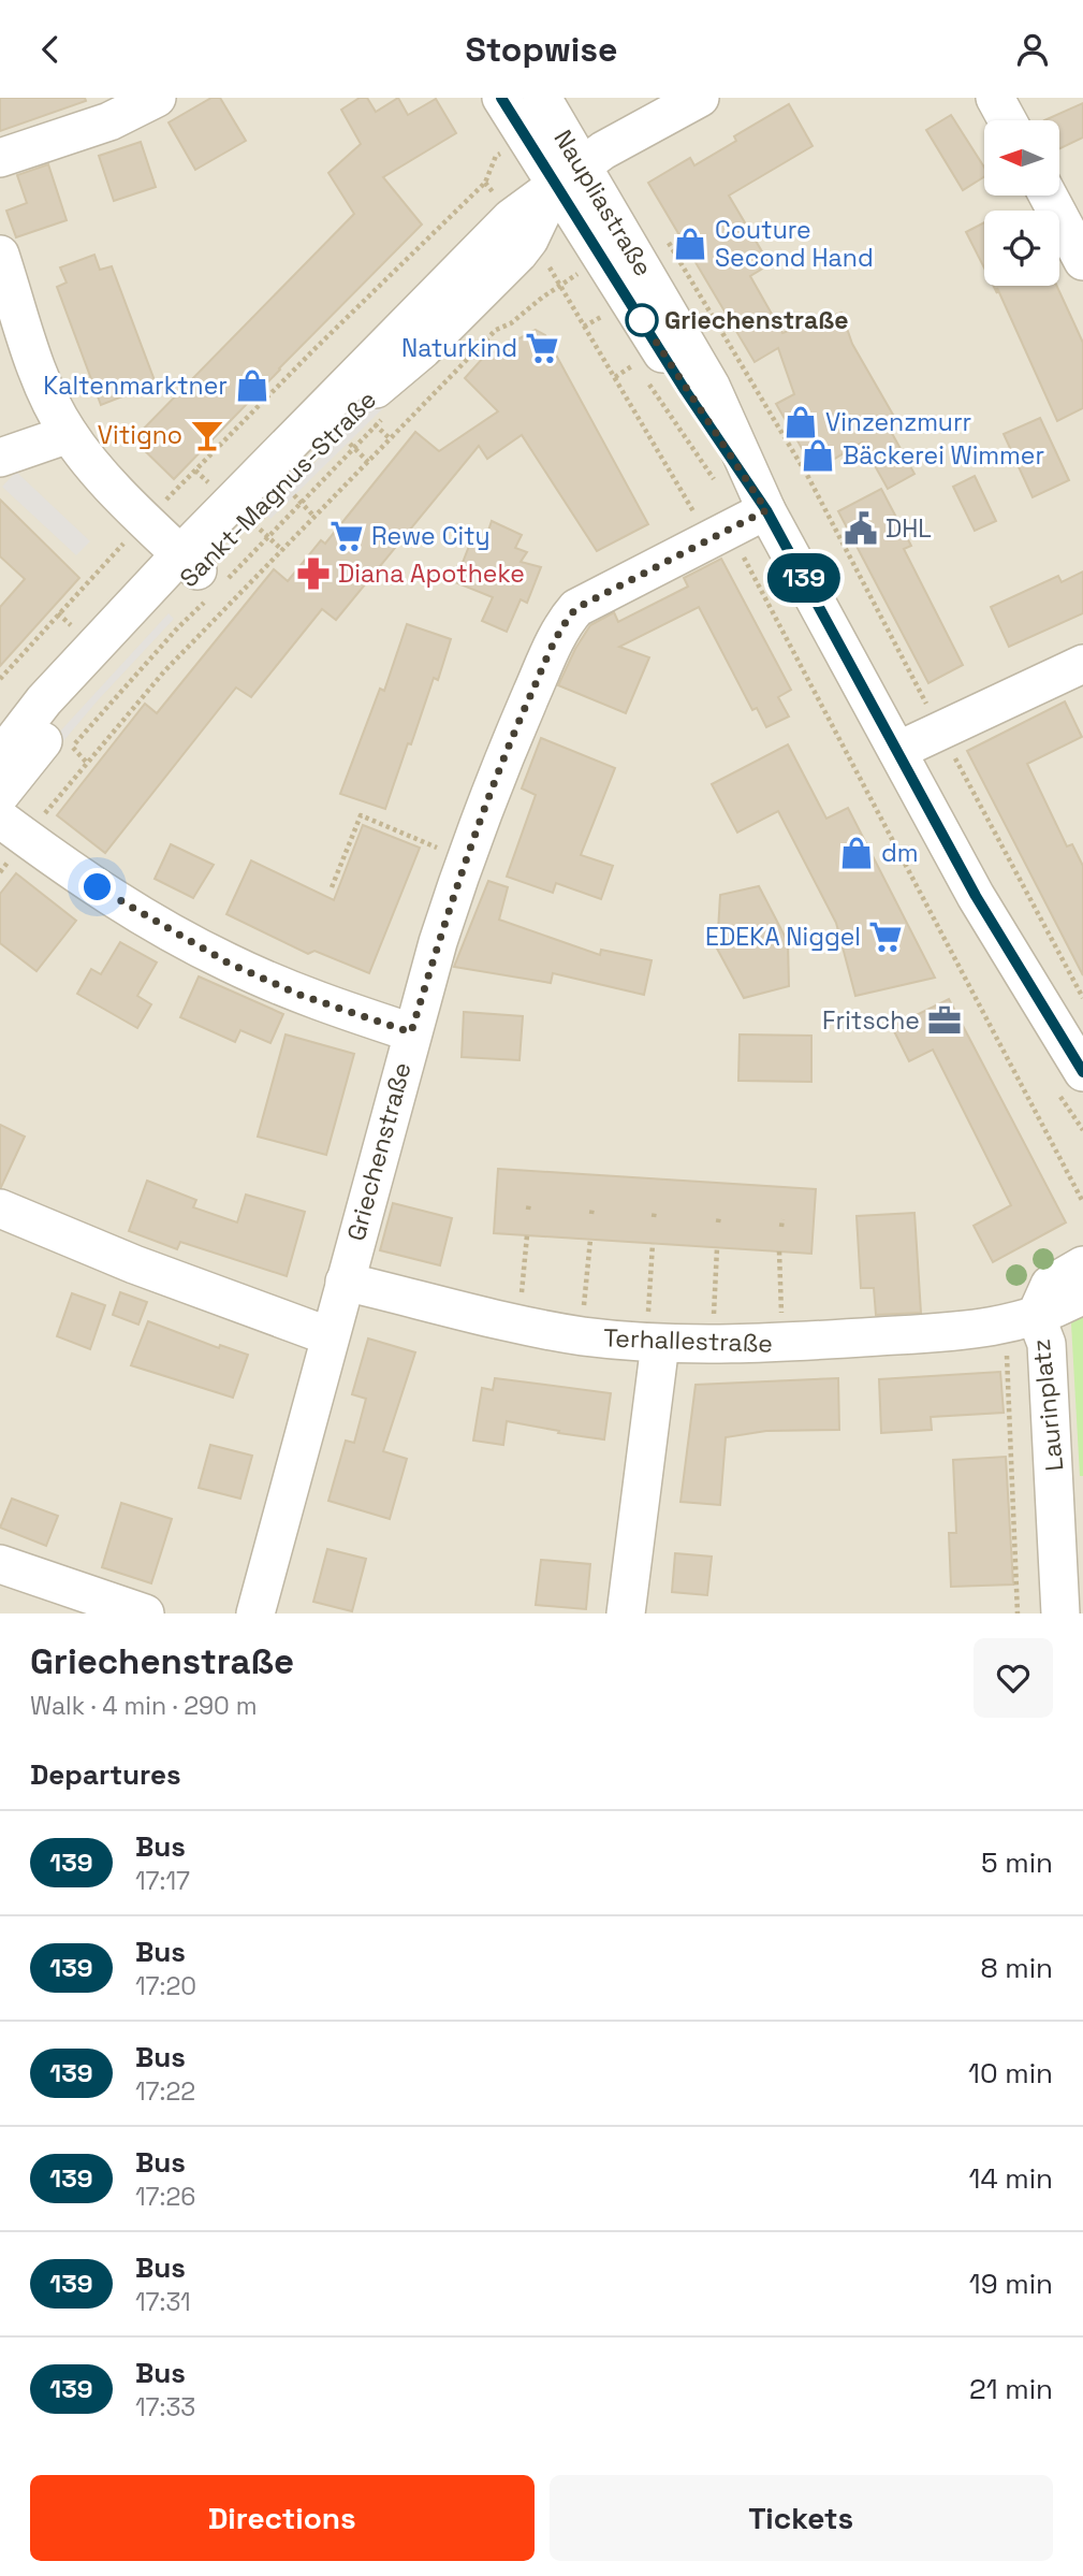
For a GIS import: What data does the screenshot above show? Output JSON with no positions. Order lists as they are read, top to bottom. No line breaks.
{"streets":{"street":["Naupliastraße","Sankt-Magnus-Straße","Griechenstraße","Terhallestraße","Laurinplatz"]},"crossings":[["Naupliastraße","Sankt-Magnus-Straße"],["Naupliastraße","Griechenstraße"],["Griechenstraße","Terhallestraße"],["Terhallestraße","Laurinplatz"]],"places":{"shop":["Couture Second Hand","Kaltenmarktner","Vinzenzmurr","Bäckerei Wimmer","dm"],"other":["Griechenstraße"],"supermarket":["Naturkind","Rewe City","EDEKA Niggel"],"bar":["Vitigno"],"public building":["DHL"],"pharmacy":["Diana Apotheke"],"office":["Fritsche"]},"lines":["bus line 139"],"north":"left","page":{"header":"Stopwise","on_map":"139","heading":[["Griechenstraße","Walk · 4 min · 290 m"],"Departures"],"list":[{"mark":"139","name":"Bus","note":"17:17","value":"5 min"},{"mark":"139","name":"Bus","note":"17:20","value":"8 min"},{"mark":"139","name":"Bus","note":"17:22","value":"10 min"},{"mark":"139","name":"Bus","note":"17:26","value":"14 min"},{"mark":"139","name":"Bus","note":"17:31","value":"19 min"},{"mark":"139","name":"Bus","note":"17:33","value":"21 min"}],"buttons":["Directions","Tickets"]}}
